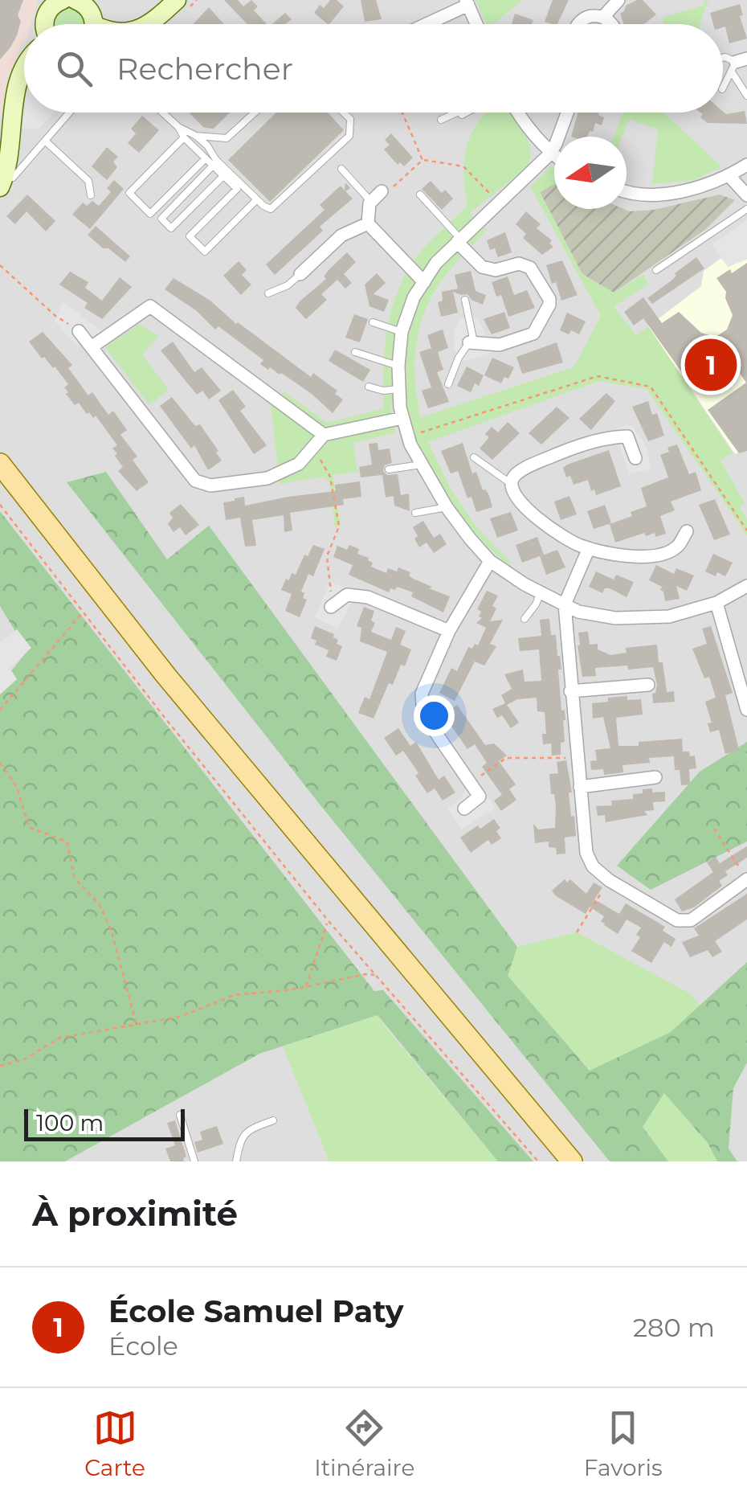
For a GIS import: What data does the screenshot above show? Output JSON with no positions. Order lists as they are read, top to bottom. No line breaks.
{"scale_bar":"100 m","north":"left","page":{"search":"Rechercher","pins":"1","scale":"100 m","heading":"À proximité","list":[{"mark":"1","name":"École Samuel Paty","note":"École","value":"280 m"}],"nav":["Carte","Itinéraire","Favoris"]}}
